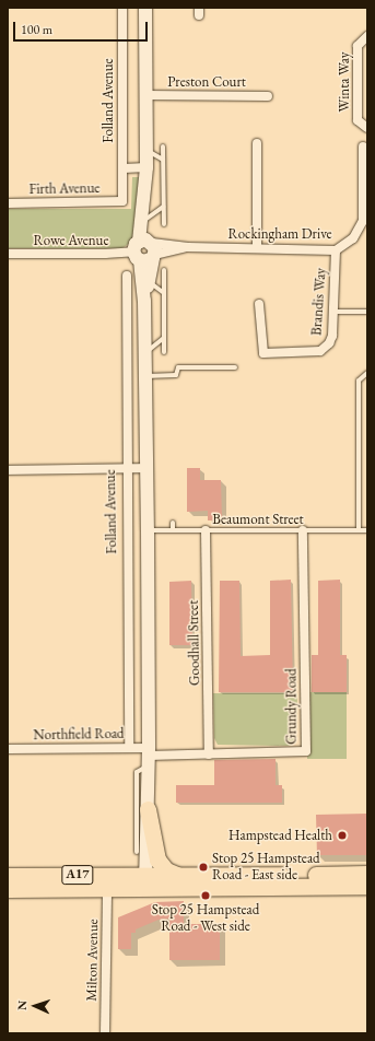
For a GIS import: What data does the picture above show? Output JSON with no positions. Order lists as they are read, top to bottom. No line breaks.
{"streets":{"highway":["A17"],"street":["Preston Court","Winta Way","Folland Avenue","Firth Avenue","Rockingham Drive","Rowe Avenue","Brandis Way","Goodhall Street","Grundy Road","Northfield Road","Milton Avenue"],"lane":["Beaumont Street"]},"crossings":[["Folland Avenue","Firth Avenue"],["Folland Avenue","Northfield Road"],["Rockingham Drive","Rowe Avenue"],["Rockingham Drive","Brandis Way"],["Beaumont Street","Goodhall Street"],["Beaumont Street","Grundy Road"],["Goodhall Street","Grundy Road"],["Grundy Road","Northfield Road"],["A17","Milton Avenue"]],"places":["Hampstead Health","Stop 25 Hampstead Road - East side","Stop 25 Hampstead Road - West side"],"scale_bar":"100 m","north":"left"}
